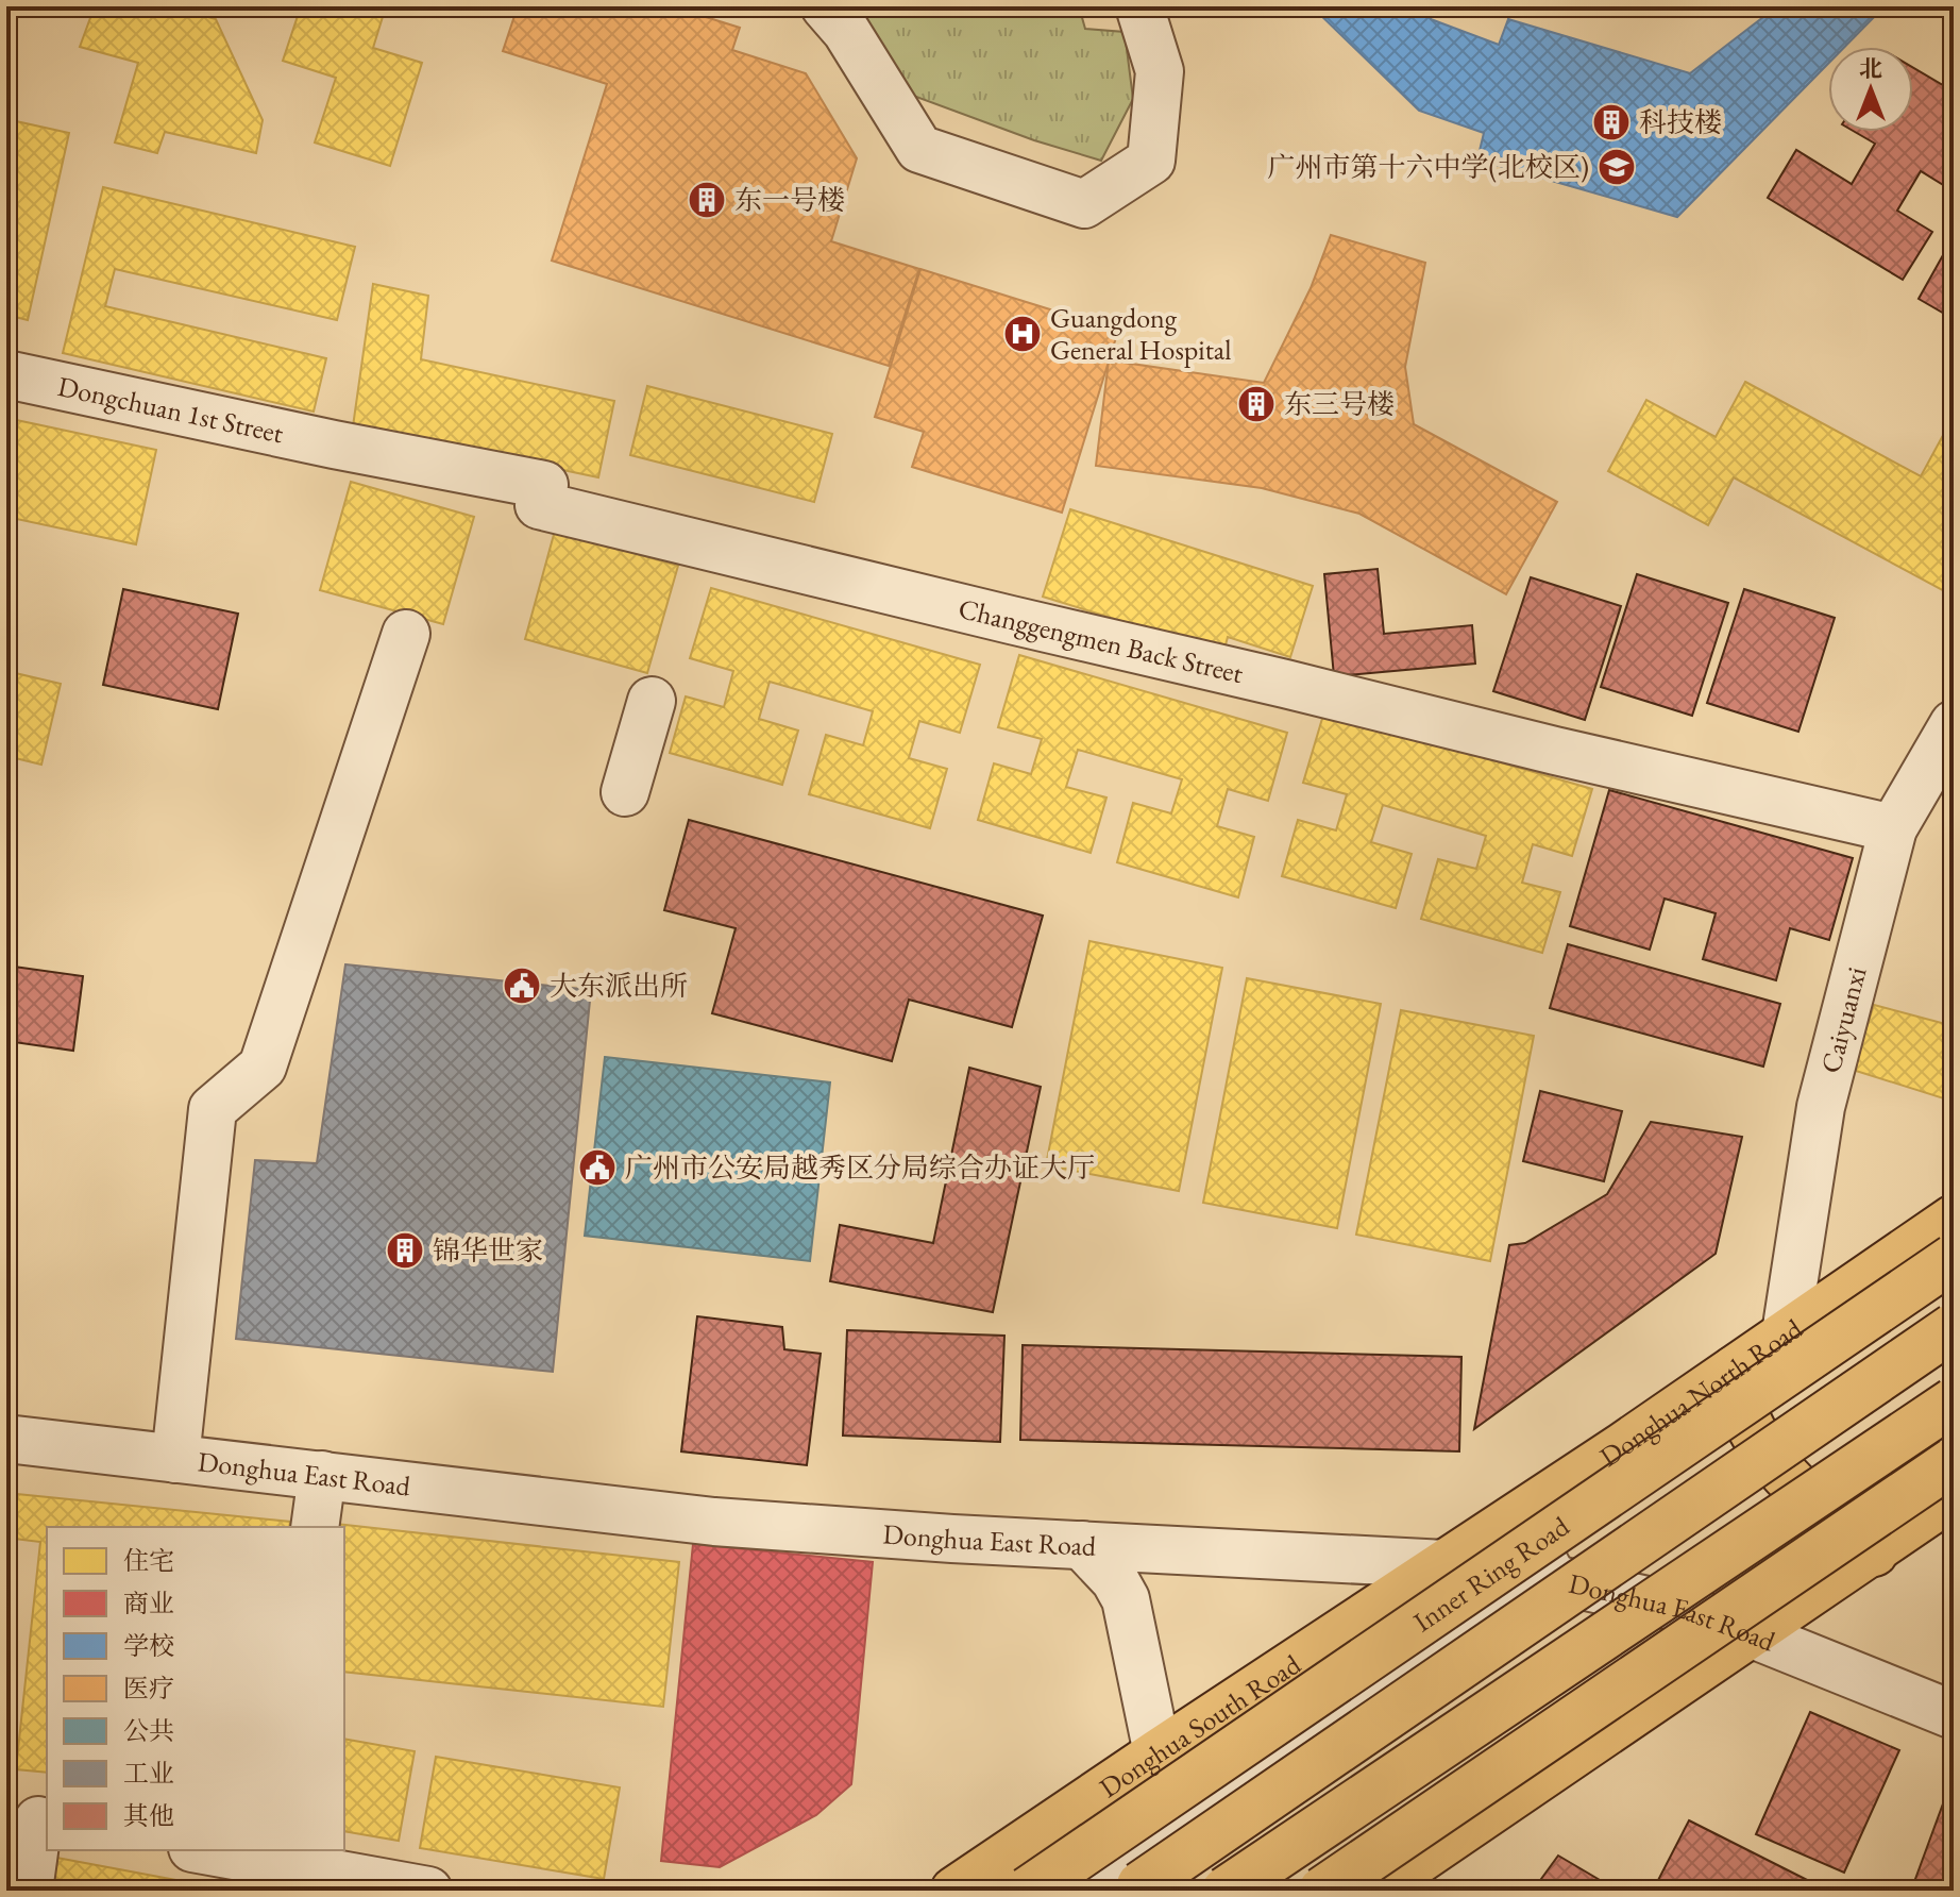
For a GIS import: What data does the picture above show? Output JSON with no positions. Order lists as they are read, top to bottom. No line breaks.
{"streets":{"main road":["Donghua North Road","Inner Ring Road","Donghua South Road"],"street":["Dongchuan 1st Street","Changgengmen Back Street","Caiyuanxi","Donghua East Road"]},"crossings":[["Dongchuan 1st Street","Changgengmen Back Street"],["Changgengmen Back Street","Caiyuanxi"],["Caiyuanxi","Donghua North Road"],["Donghua North Road","Donghua East Road"],["Donghua North Road","Donghua South Road"],["Donghua East Road","Donghua South Road"]],"places":{"building":["科技楼","东一号楼","东三号楼","锦华世家"],"school or university":["广州市第十六中学(北校区)"],"hospital":["Guangdong General Hospital"],"public building":["大东派出所","广州市公安局越秀区分局综合办证大厅"]},"legend":["住宅","商业","学校","医疗","公共","工业","其他"],"north":"top"}
